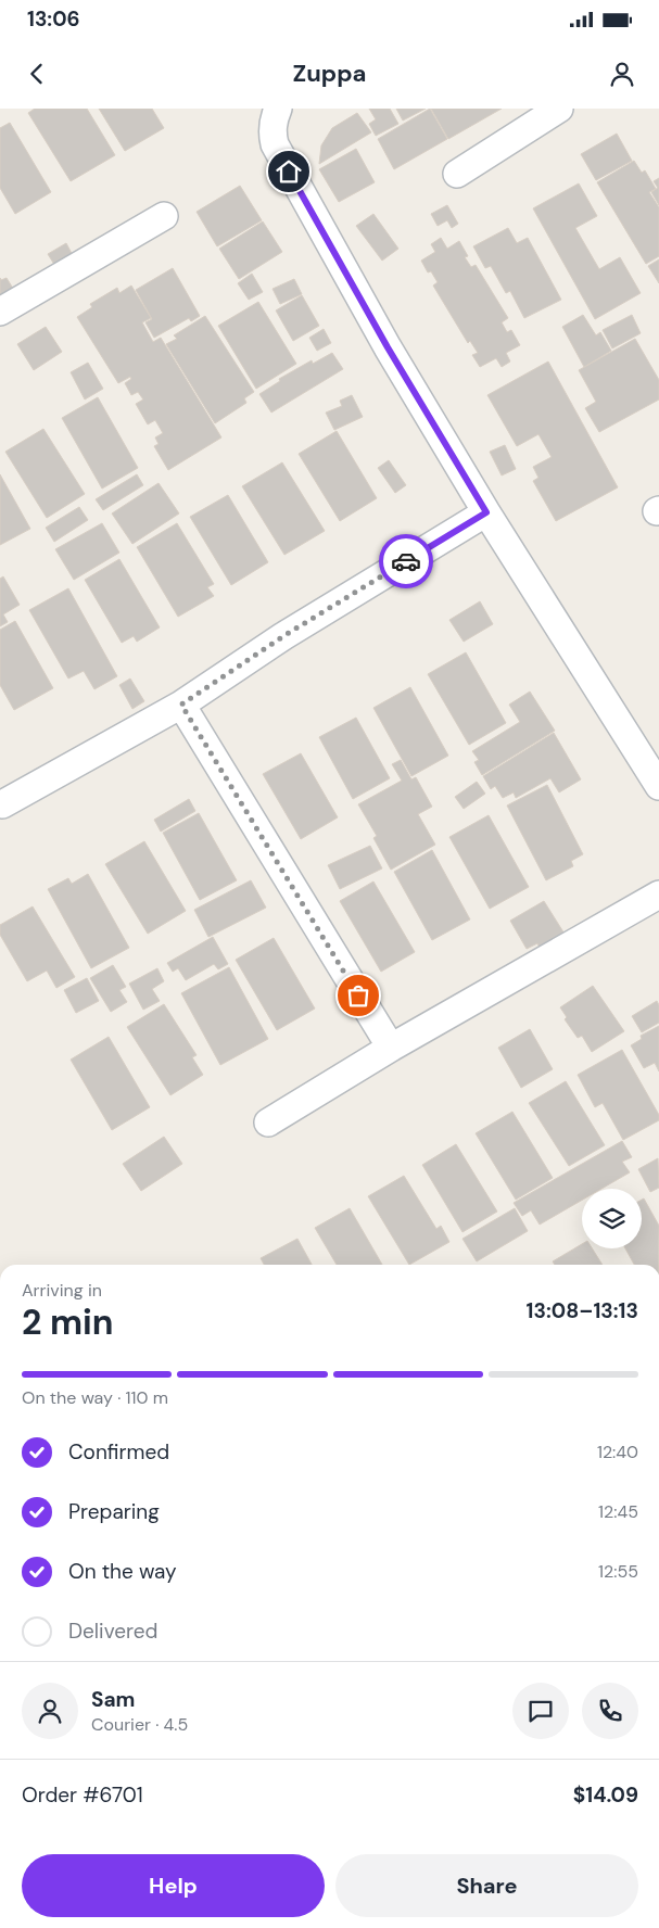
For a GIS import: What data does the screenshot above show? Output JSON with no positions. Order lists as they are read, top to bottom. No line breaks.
{"page":{"status":"13:06","header":"Zuppa","heading":["2 min","Arriving in","13:08–13:13"],"panel":["Sam","Courier · 4.5","Order #6701","$14.09"],"bar":"On the way · 110 m","list":[["Confirmed","12:40"],["Preparing","12:45"],["On the way","12:55"],"Delivered"],"buttons":["Help","Share"]}}
